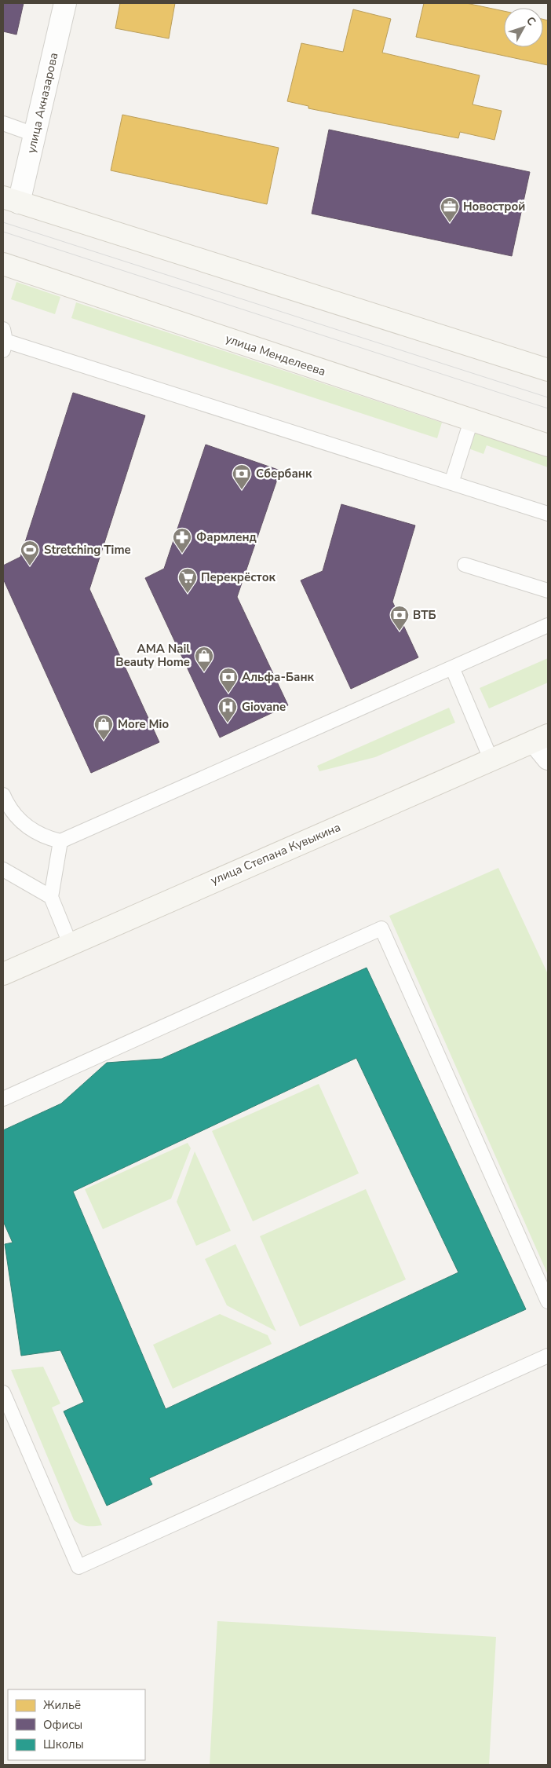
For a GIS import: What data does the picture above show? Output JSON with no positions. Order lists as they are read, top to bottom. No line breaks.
{"streets":{"main road":["улица Менделеева","улица Степана Кувыкина"],"street":["улица Акназарова"]},"places":{"office":["Новострой"],"bank":["Сбербанк","ВТБ","Альфа-Банк"],"pharmacy":["Фармленд"],"sports":["Stretching Time"],"supermarket":["Перекрёсток"],"shop":["AMA Nail Beauty Home","More Mio"],"hospital":["Giovane"]},"legend":["Жильё","Офисы","Школы"],"north":"top right"}
